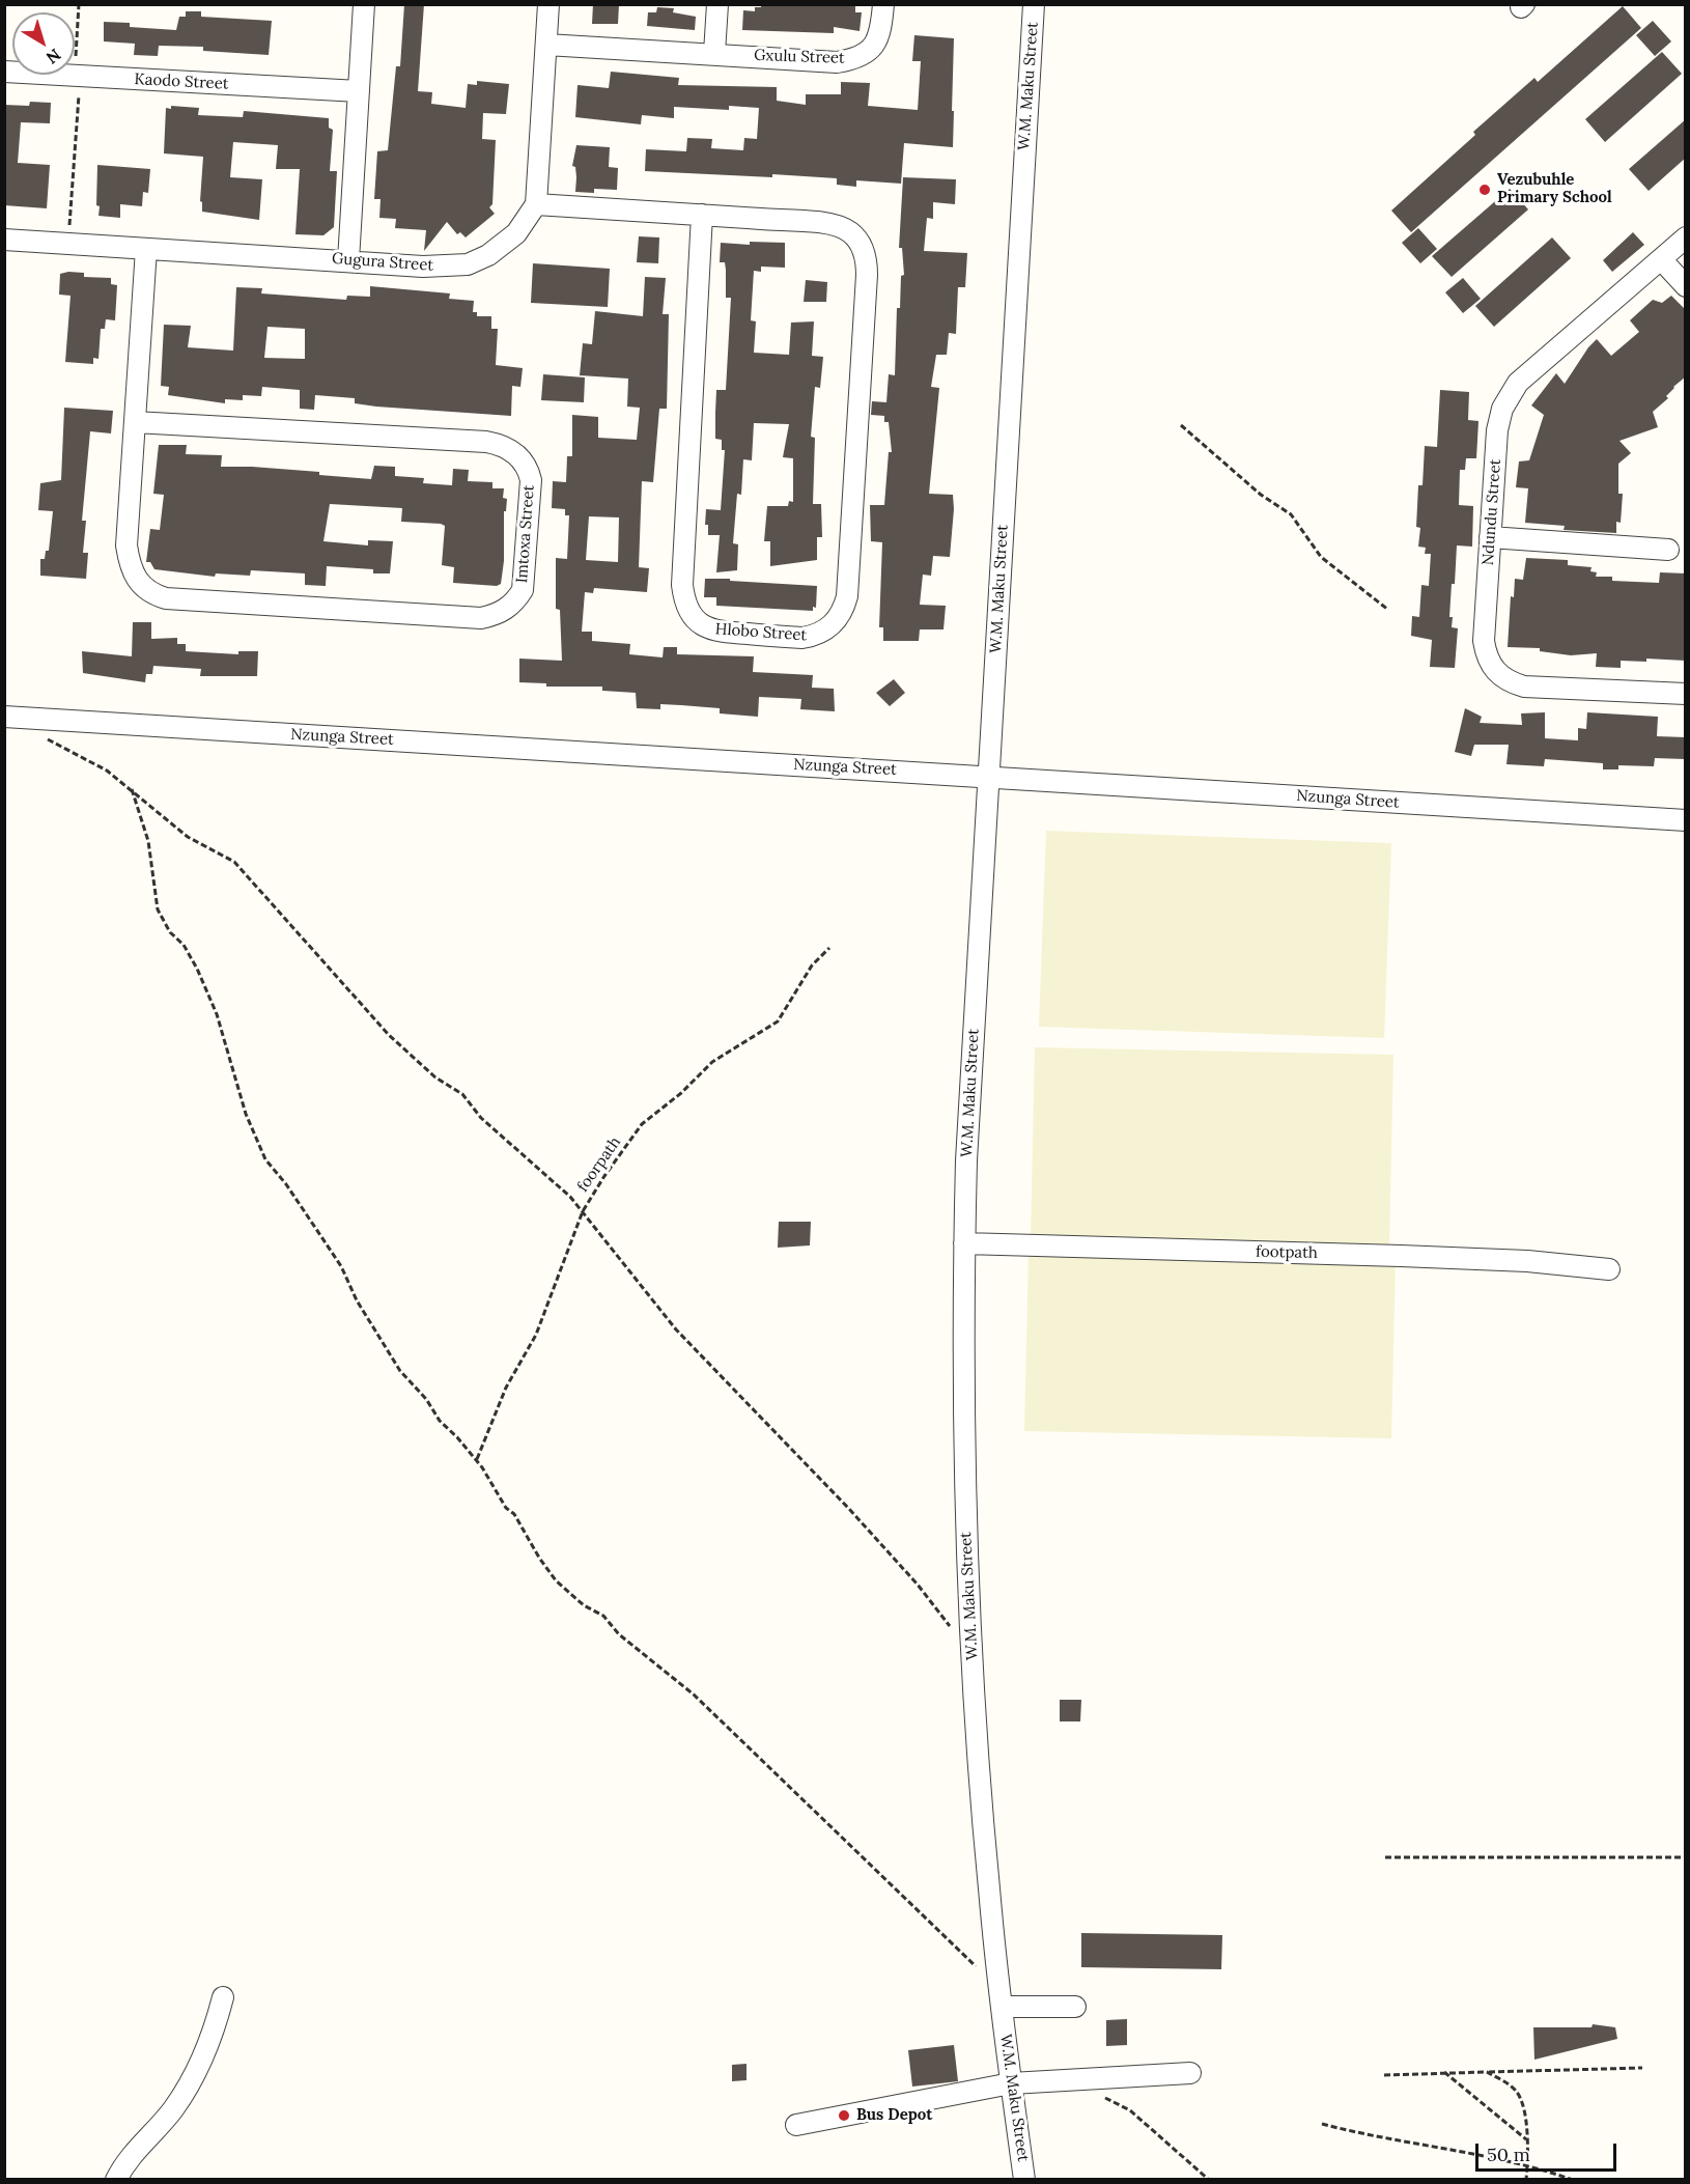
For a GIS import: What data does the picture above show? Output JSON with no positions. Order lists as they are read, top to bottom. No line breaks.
{"streets":{"street":["Gxulu Street","Kaodo Street","W.M. Maku Street","Gugura Street","Ndundu Street","Imtoxa Street","Hlobo Street","Nzunga Street","footpath"],"path":["foorpath"]},"crossings":[["W.M. Maku Street","Nzunga Street"],["W.M. Maku Street","footpath"],["Gugura Street","Imtoxa Street"],["Gugura Street","Hlobo Street"]],"places":["Vezubuhle Primary School","Bus Depot"],"scale_bar":"50 m","north":"bottom right"}
